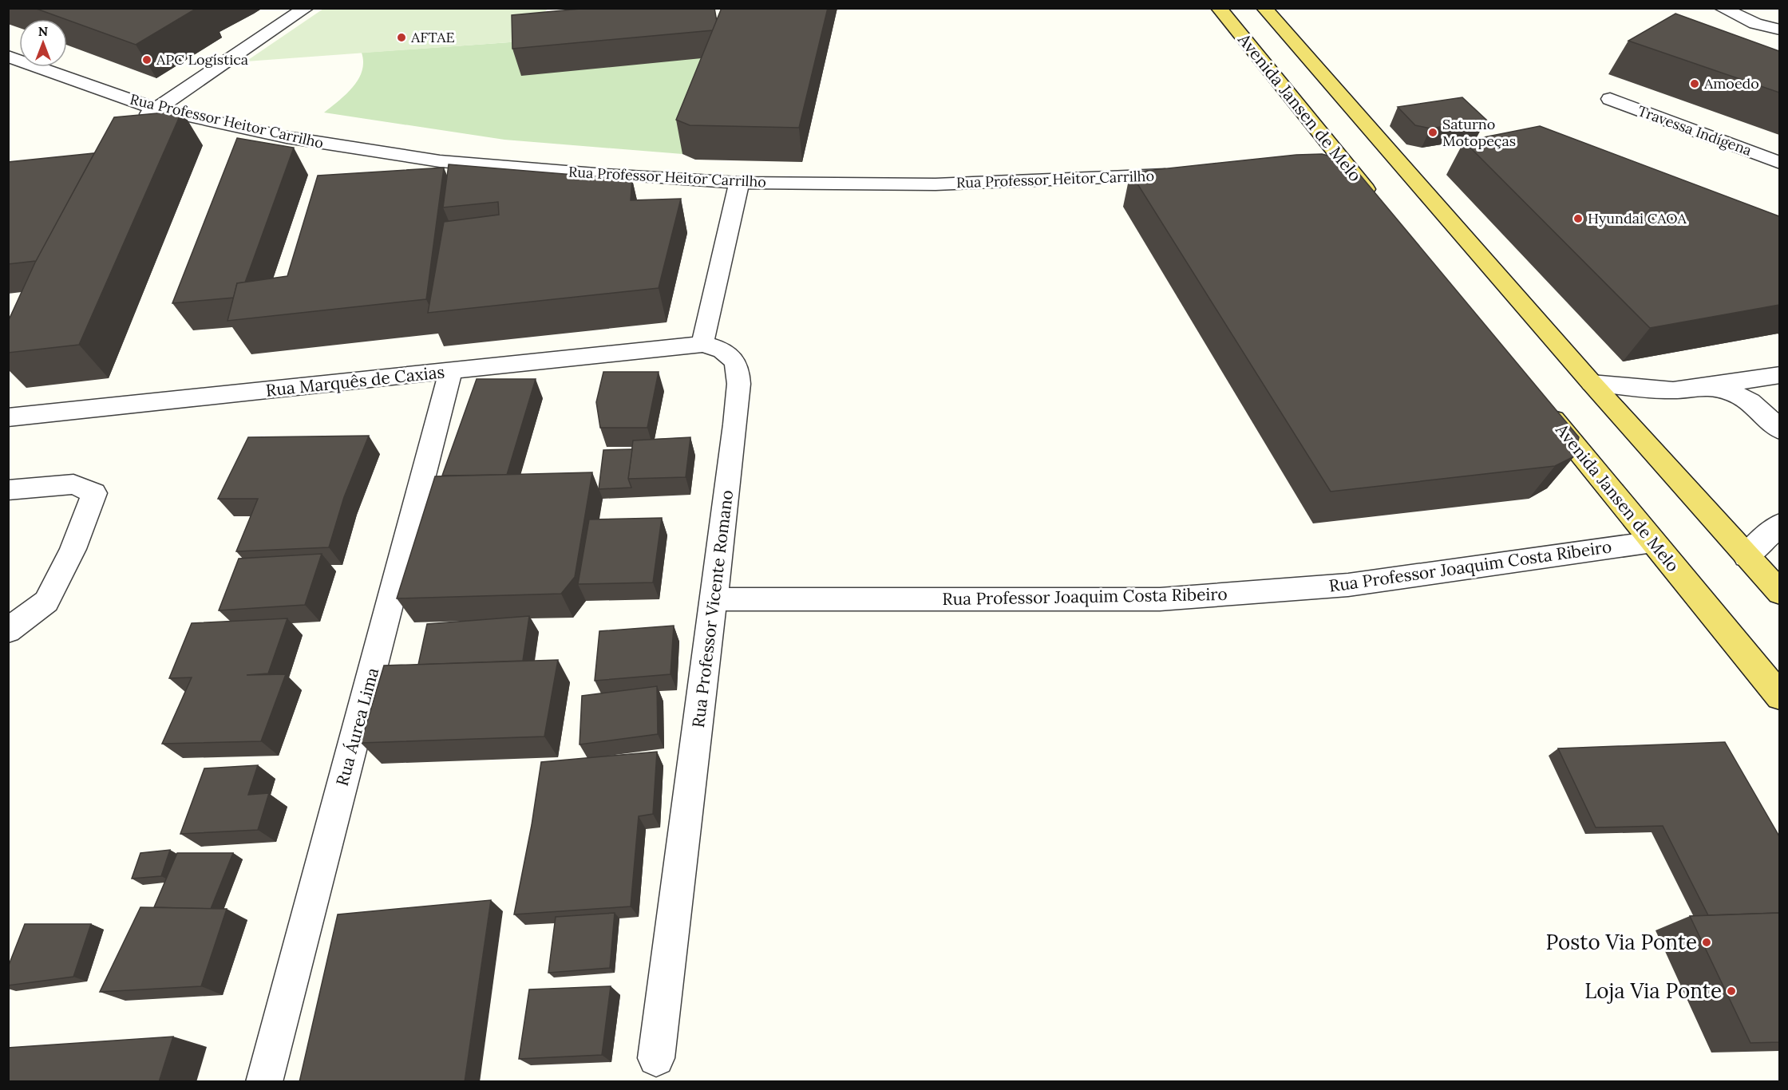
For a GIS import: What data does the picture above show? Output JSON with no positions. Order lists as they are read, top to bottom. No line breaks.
{"streets":{"main road":["Avenida Jansen de Melo"],"street":["Rua Professor Heitor Carrilho","Travessa Indígena","Rua Marquês de Caxias","Rua Professor Joaquim Costa Ribeiro","Rua Professor Vicente Romano","Rua Áurea Lima"]},"crossings":[["Avenida Jansen de Melo","Rua Professor Joaquim Costa Ribeiro"],["Rua Marquês de Caxias","Rua Professor Vicente Romano"],["Rua Marquês de Caxias","Rua Áurea Lima"],["Rua Professor Joaquim Costa Ribeiro","Rua Professor Vicente Romano"]],"places":["AFTAE","APC Logística","Amoedo","Saturno Motopeças","Hyundai CAOA","Posto Via Ponte","Loja Via Ponte"],"north":"top"}
